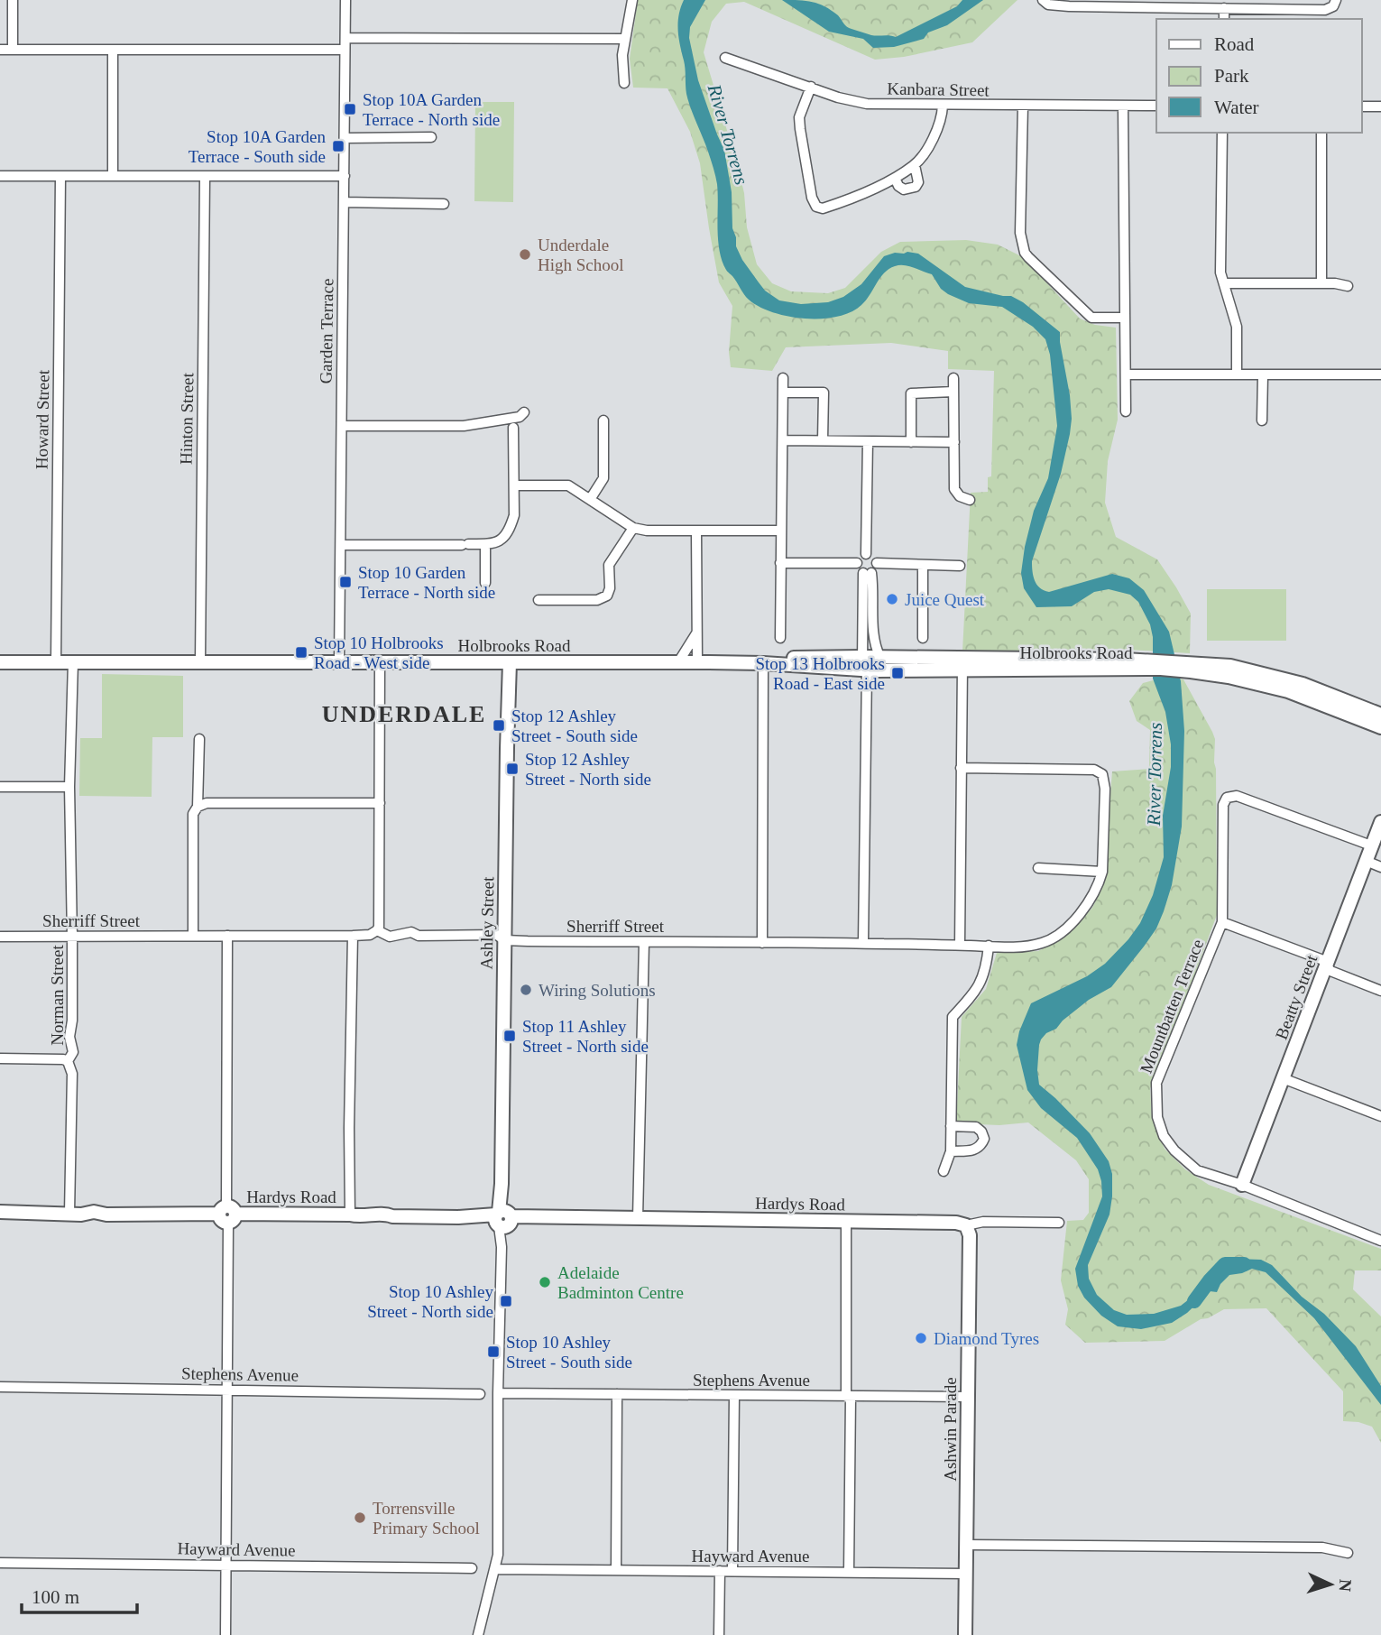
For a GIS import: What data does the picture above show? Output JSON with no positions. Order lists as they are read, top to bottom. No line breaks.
{"streets":{"street":["Kanbara Street","Garden Terrace","Hinton Street","Howard Street","Holbrooks Road","Sherriff Street","Ashley Street","Norman Street","Beatty Street","Mountbatten Terrace","Hardys Road","Stephens Avenue","Ashwin Parade","Hayward Avenue"]},"crossings":[["Garden Terrace","Holbrooks Road"],["Hinton Street","Holbrooks Road"],["Howard Street","Holbrooks Road"],["Holbrooks Road","Ashley Street"],["Holbrooks Road","Norman Street"],["Sherriff Street","Ashley Street"],["Sherriff Street","Norman Street"],["Ashley Street","Hardys Road"],["Ashley Street","Stephens Avenue"],["Ashley Street","Hayward Avenue"],["Norman Street","Hardys Road"],["Beatty Street","Mountbatten Terrace"],["Hardys Road","Ashwin Parade"],["Stephens Avenue","Ashwin Parade"],["Ashwin Parade","Hayward Avenue"]],"districts":["UNDERDALE"],"water":["River Torrens"],"places":{"transit":["Stop 10A Garden Terrace - North side","Stop 10A Garden Terrace - South side","Stop 10 Garden Terrace - North side","Stop 10 Holbrooks Road - West side","Stop 13 Holbrooks Road - East side","Stop 12 Ashley Street - South side","Stop 12 Ashley Street - North side","Stop 11 Ashley Street - North side","Stop 10 Ashley Street - North side","Stop 10 Ashley Street - South side"],"other":["Underdale High School","Juice Quest","Wiring Solutions","Adelaide Badminton Centre","Diamond Tyres","Torrensville Primary School"]},"legend":["Road","Park","Water"],"scale_bar":"100 m","north":"right"}
